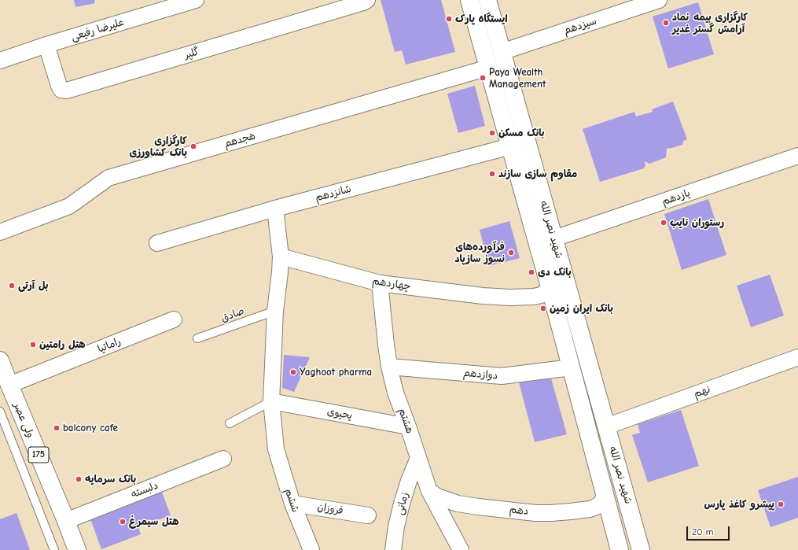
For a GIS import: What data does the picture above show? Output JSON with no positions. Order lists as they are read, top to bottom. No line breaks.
{"streets":{"main road":["شهید نصر الله","ولی عصر","175"],"street":["سیزدهم","علیرضا رفیعی","گلپر","هجدهم","شانزدهم","یازدهم","چهاردهم","راماتیا","دوازدهم","نهم","یحیوی","هشتم","دلبسته","ششم","زمانی","فروزان","دهم"],"lane":["صادق"]},"crossings":[["سیزدهم","شهید نصر الله"],["علیرضا رفیعی","گلپر"],["هجدهم","شهید نصر الله"],["شانزدهم","شهید نصر الله"],["یازدهم","شهید نصر الله"],["شهید نصر الله","چهاردهم"],["شهید نصر الله","دوازدهم"],["شهید نصر الله","نهم"],["شهید نصر الله","دهم"],["چهاردهم","هشتم"],["چهاردهم","ششم"],["صادق","ششم"],["راماتیا","ولی عصر"],["دوازدهم","هشتم"],["یحیوی","هشتم"],["یحیوی","ششم"],["ولی عصر","دلبسته"],["هشتم","زمانی"],["هشتم","دهم"],["ششم","فروزان"]],"places":["ایستگاه پارک","کارگزاری بیمه نماد آرامش گستر غدیر","Paya Wealth Management","بانک مسکن","کارگزاری بانک کشاورزی","مقاوم سازی سازند","رستوران نایب","فرآورده‌های نسوز سازپاد","بانک دی","بل آرتی","بانک ایران زمین","هتل رامتین","Yaghoot pharma","balcony cafe","بانک سرمایه","پیشرو کاغذ پارس","هتل سیمرغ"],"scale_bar":"20 m"}
